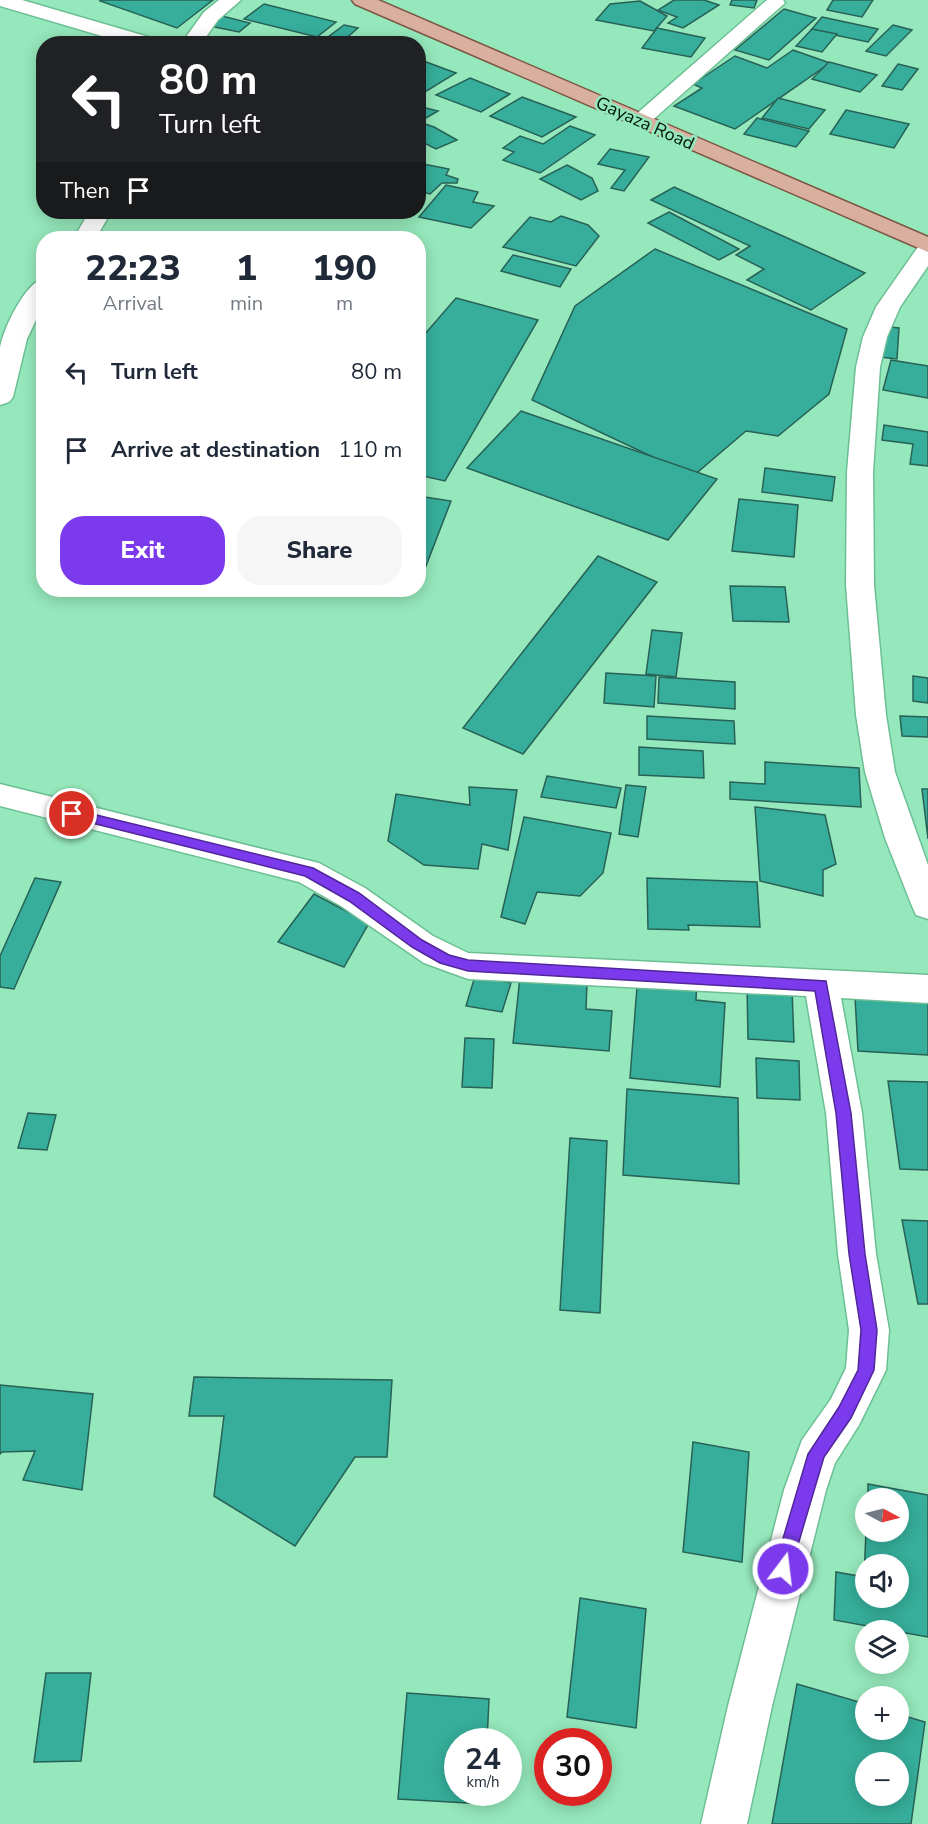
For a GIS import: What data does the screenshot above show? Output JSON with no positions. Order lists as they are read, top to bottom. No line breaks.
{"streets":{"main road":["Gayaza Road"]},"north":"right","page":{"turn":["80 m","Turn left"],"then":"Then","eta":["22:23","Arrival","1","min","190","m"],"list":[{"name":"Turn left","value":"80 m"},{"name":"Arrive at destination","value":"110 m"}],"buttons":["Exit","Share"],"map_buttons":["+","−"],"speed":"24 km/h","limit":"30"}}
